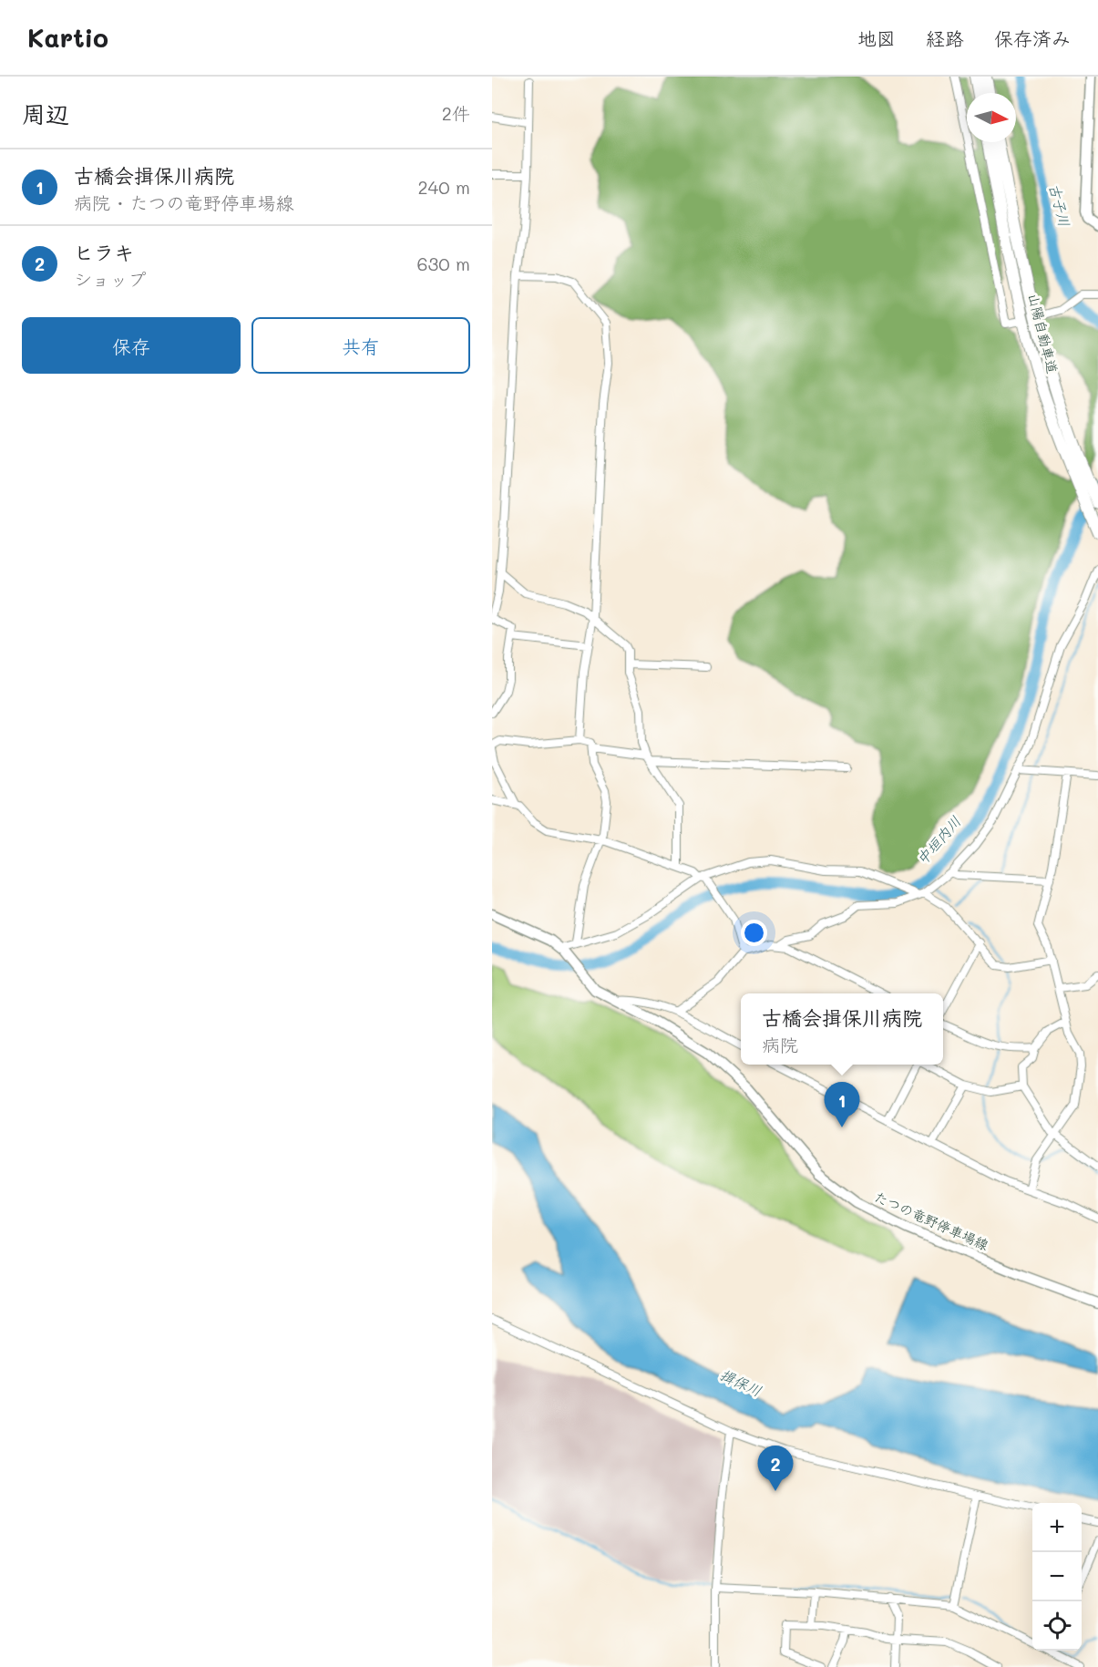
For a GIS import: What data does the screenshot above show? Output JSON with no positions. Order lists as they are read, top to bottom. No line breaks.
{"streets":{"highway":["山陽自動車道"],"main road":["たつの竜野停車場線"]},"water":["古子川","中垣内川","揖保川"],"north":"right","page":{"header":"Kartio","nav":["地図","経路","保存済み"],"heading":["周辺","2件"],"list":[{"mark":"1","name":"古橋会揖保川病院","note":"病院 · たつの竜野停車場線","value":"240 m"},{"mark":"2","name":"ヒラキ","note":"ショップ","value":"630 m"}],"buttons":["保存","共有"],"popup":["古橋会揖保川病院","病院"],"pins":["1","2"],"map_buttons":["+","−"]}}
